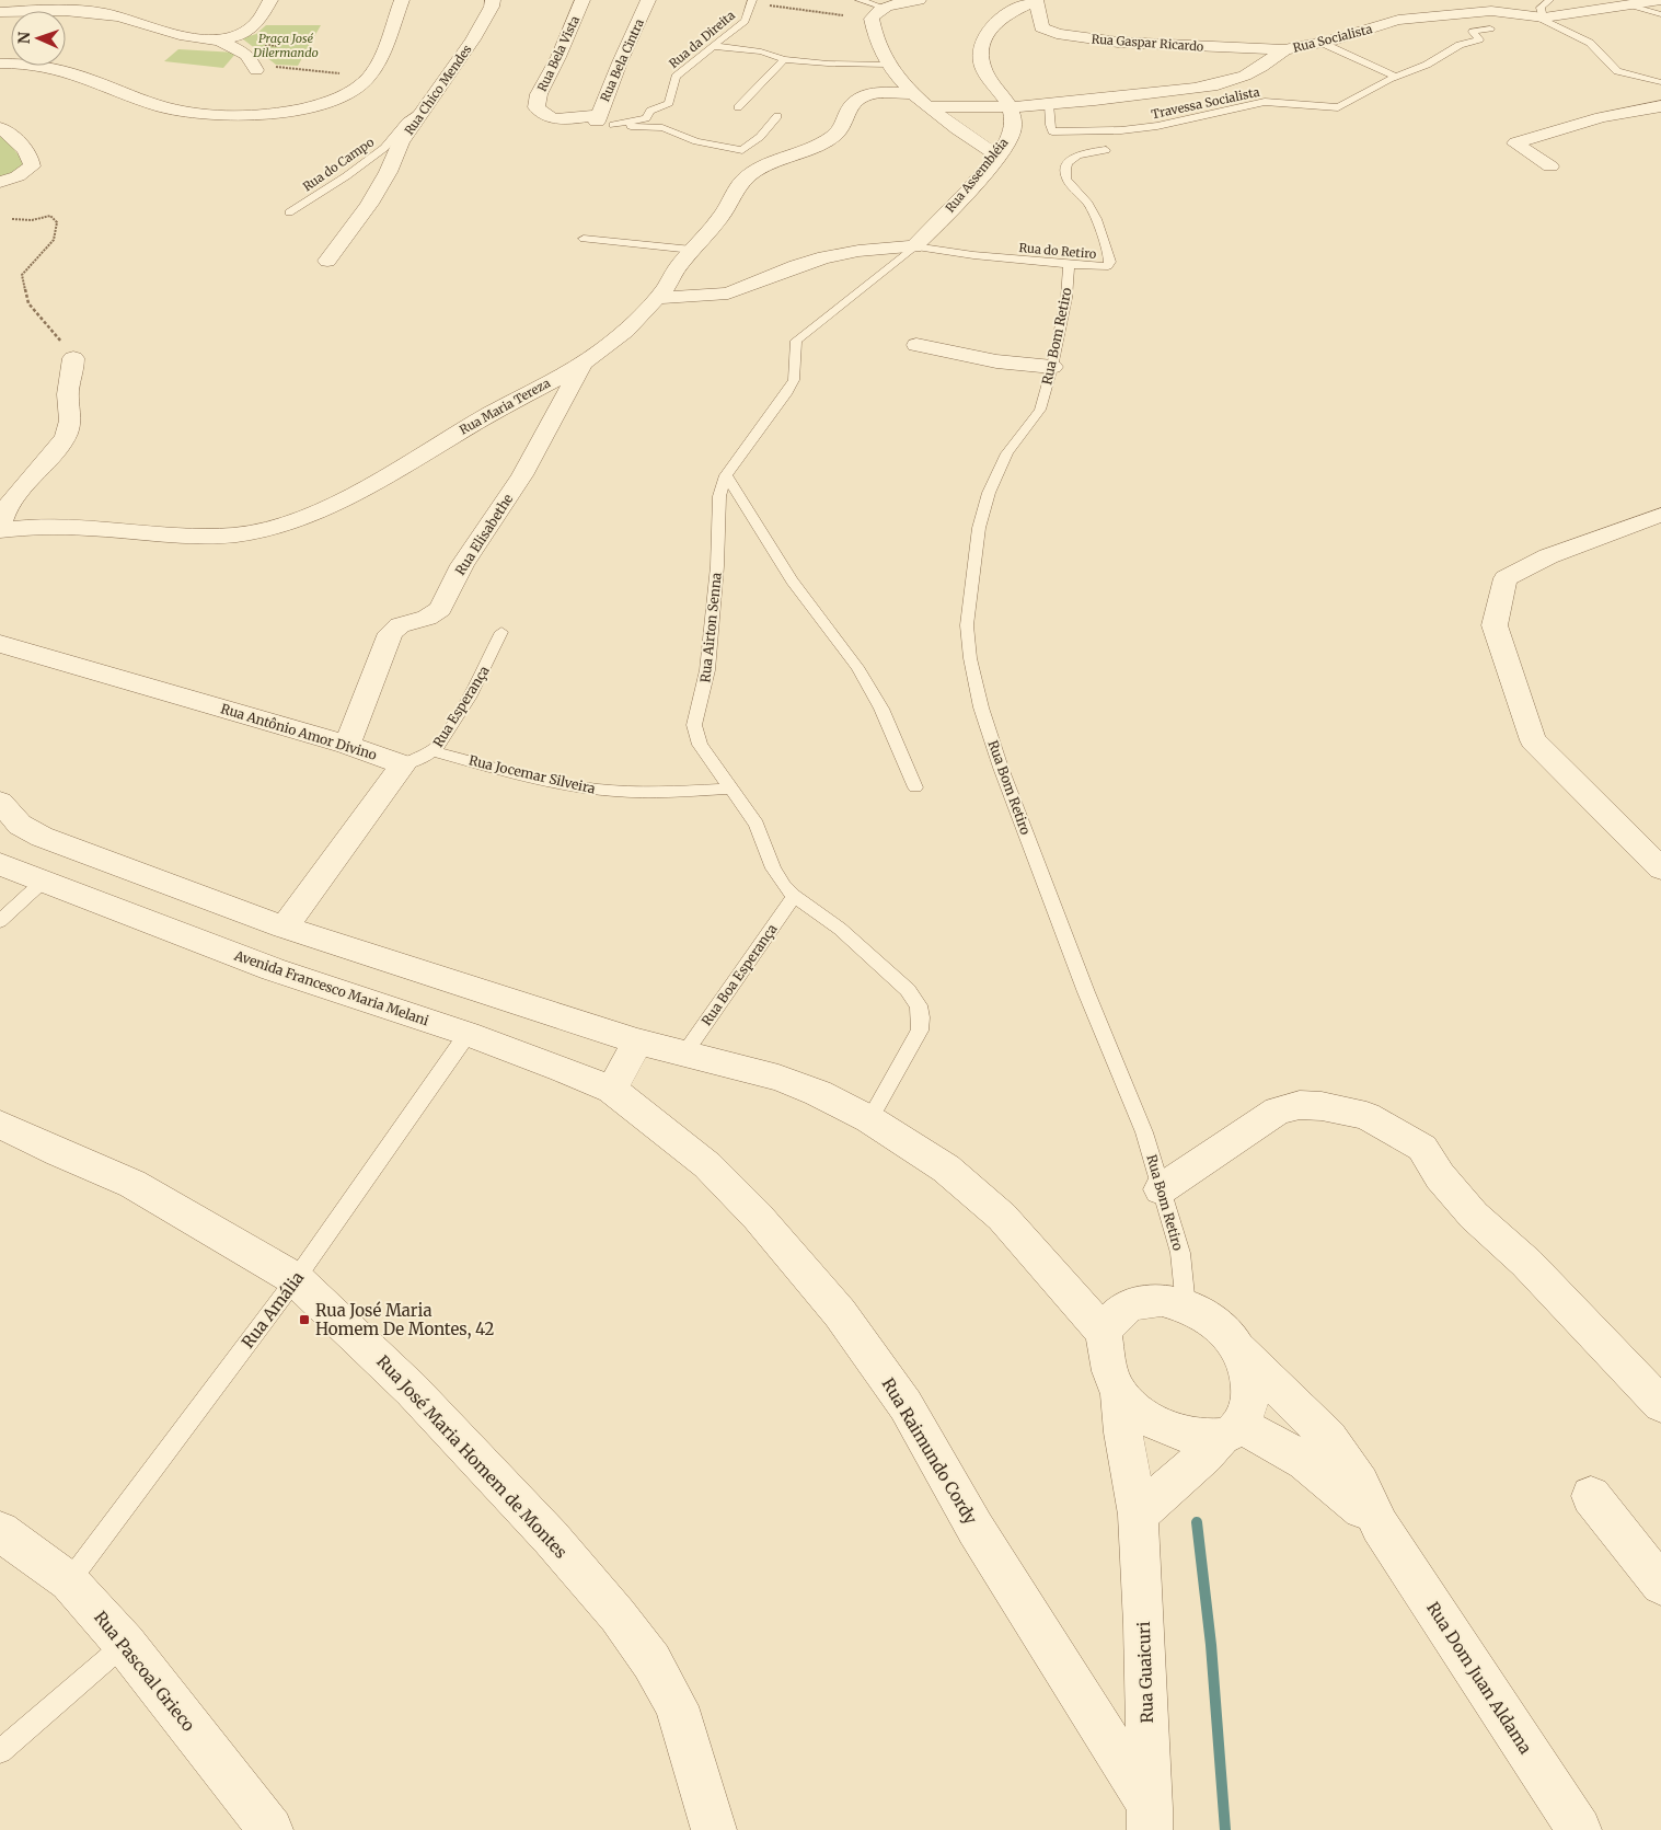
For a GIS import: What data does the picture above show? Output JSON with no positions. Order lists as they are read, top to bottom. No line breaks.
{"streets":{"street":["Rua Socialista","Rua Gaspar Ricardo","Rua Bela Vista","Rua Bela Cintra","Rua Chico Mendes","Rua Assembléia","Rua Maria Tereza","Rua Elisabethe","Rua Antônio Amor Divino","Avenida Francesco Maria Melani","Rua Raimundo Cordy","Rua José Maria Homem de Montes","Rua Pascoal Grieco","Rua Guaicuri","Rua Dom Juan Aldama"],"lane":["Rua da Direita","Travessa Socialista","Rua do Campo","Rua do Retiro","Rua Bom Retiro","Rua Airton Senna","Rua Esperança","Rua Jocemar Silveira","Rua Boa Esperança","Rua Amália"]},"crossings":[["Rua Socialista","Rua Gaspar Ricardo"],["Rua Socialista","Travessa Socialista"],["Rua Socialista","Rua Assembléia"],["Rua Bela Vista","Rua Bela Cintra"],["Rua Chico Mendes","Rua do Campo"],["Rua Assembléia","Rua do Retiro"],["Rua Assembléia","Rua Airton Senna"],["Rua do Retiro","Rua Bom Retiro"],["Rua do Retiro","Rua Airton Senna"],["Rua Bom Retiro","Rua Guaicuri"],["Rua Bom Retiro","Rua Dom Juan Aldama"],["Rua Maria Tereza","Rua Elisabethe"],["Rua Elisabethe","Rua Antônio Amor Divino"],["Rua Airton Senna","Rua Jocemar Silveira"],["Rua Airton Senna","Rua Boa Esperança"],["Rua Esperança","Rua Antônio Amor Divino"],["Rua Esperança","Rua Jocemar Silveira"],["Avenida Francesco Maria Melani","Rua Amália"],["Avenida Francesco Maria Melani","Rua Raimundo Cordy"],["Rua Amália","Rua José Maria Homem de Montes"],["Rua Amália","Rua Pascoal Grieco"],["Rua Raimundo Cordy","Rua Guaicuri"],["Rua Guaicuri","Rua Dom Juan Aldama"]],"parks":["Praça José Dilermando"],"places":{"transit":["Rua José Maria Homem De Montes, 42"]},"north":"left"}
